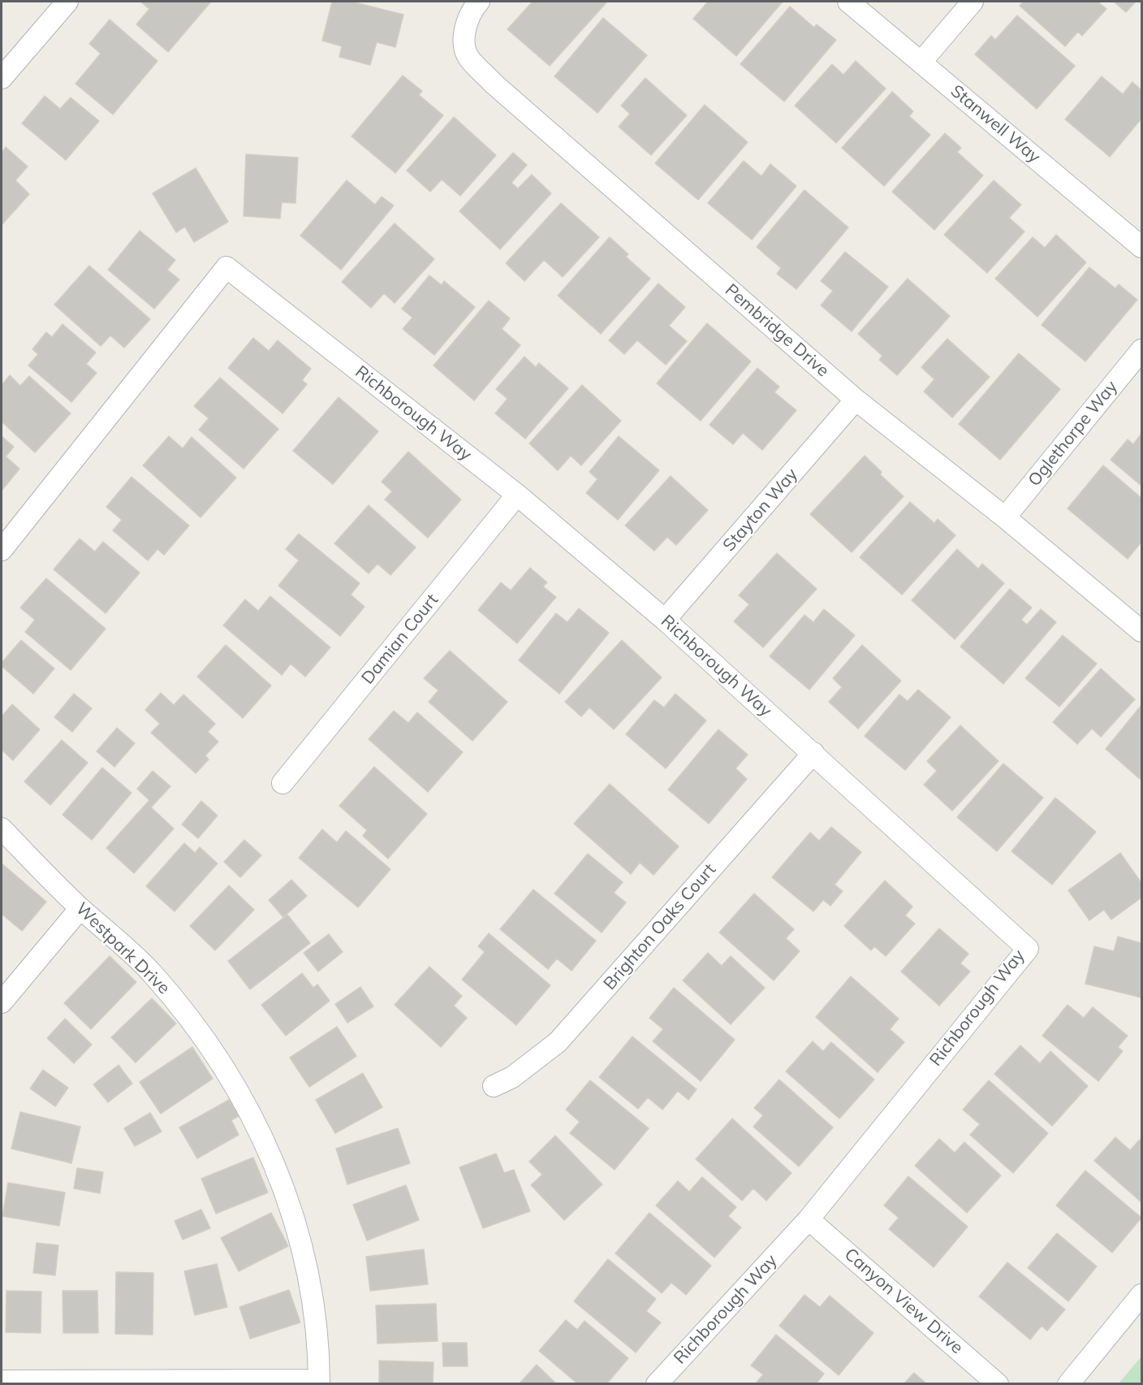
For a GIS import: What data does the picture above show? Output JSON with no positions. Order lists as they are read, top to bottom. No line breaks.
{"streets":{"street":["Stanwell Way","Pembridge Drive","Richborough Way","Oglethorpe Way","Stayton Way","Damian Court","Brighton Oaks Court","Westpark Drive","Canyon View Drive"]},"crossings":[["Pembridge Drive","Oglethorpe Way"],["Pembridge Drive","Stayton Way"],["Richborough Way","Stayton Way"],["Richborough Way","Damian Court"],["Richborough Way","Brighton Oaks Court"],["Richborough Way","Canyon View Drive"]]}
